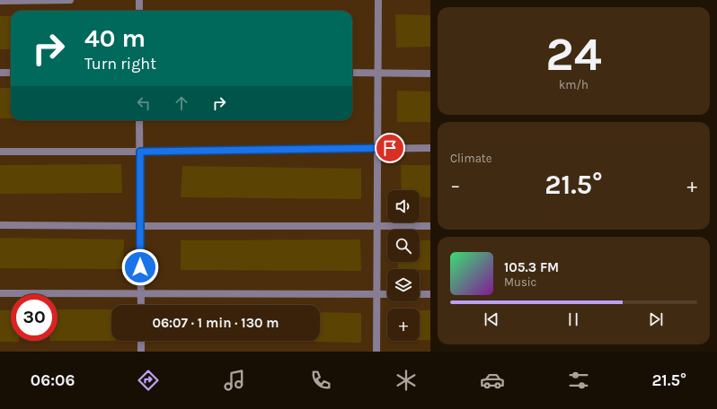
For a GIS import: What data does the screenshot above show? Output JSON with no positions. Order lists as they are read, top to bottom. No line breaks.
{"page":{"tile":[["24","km/h"],"Climate"],"turn":["40 m","Turn right"],"heat":["−","21.5°","+"],"map_buttons":"+","song":["105.3 FM","Music"],"limit":"30","trip":"06:07 · 1 min · 130 m","tabs":["06:06","21.5°"]}}
